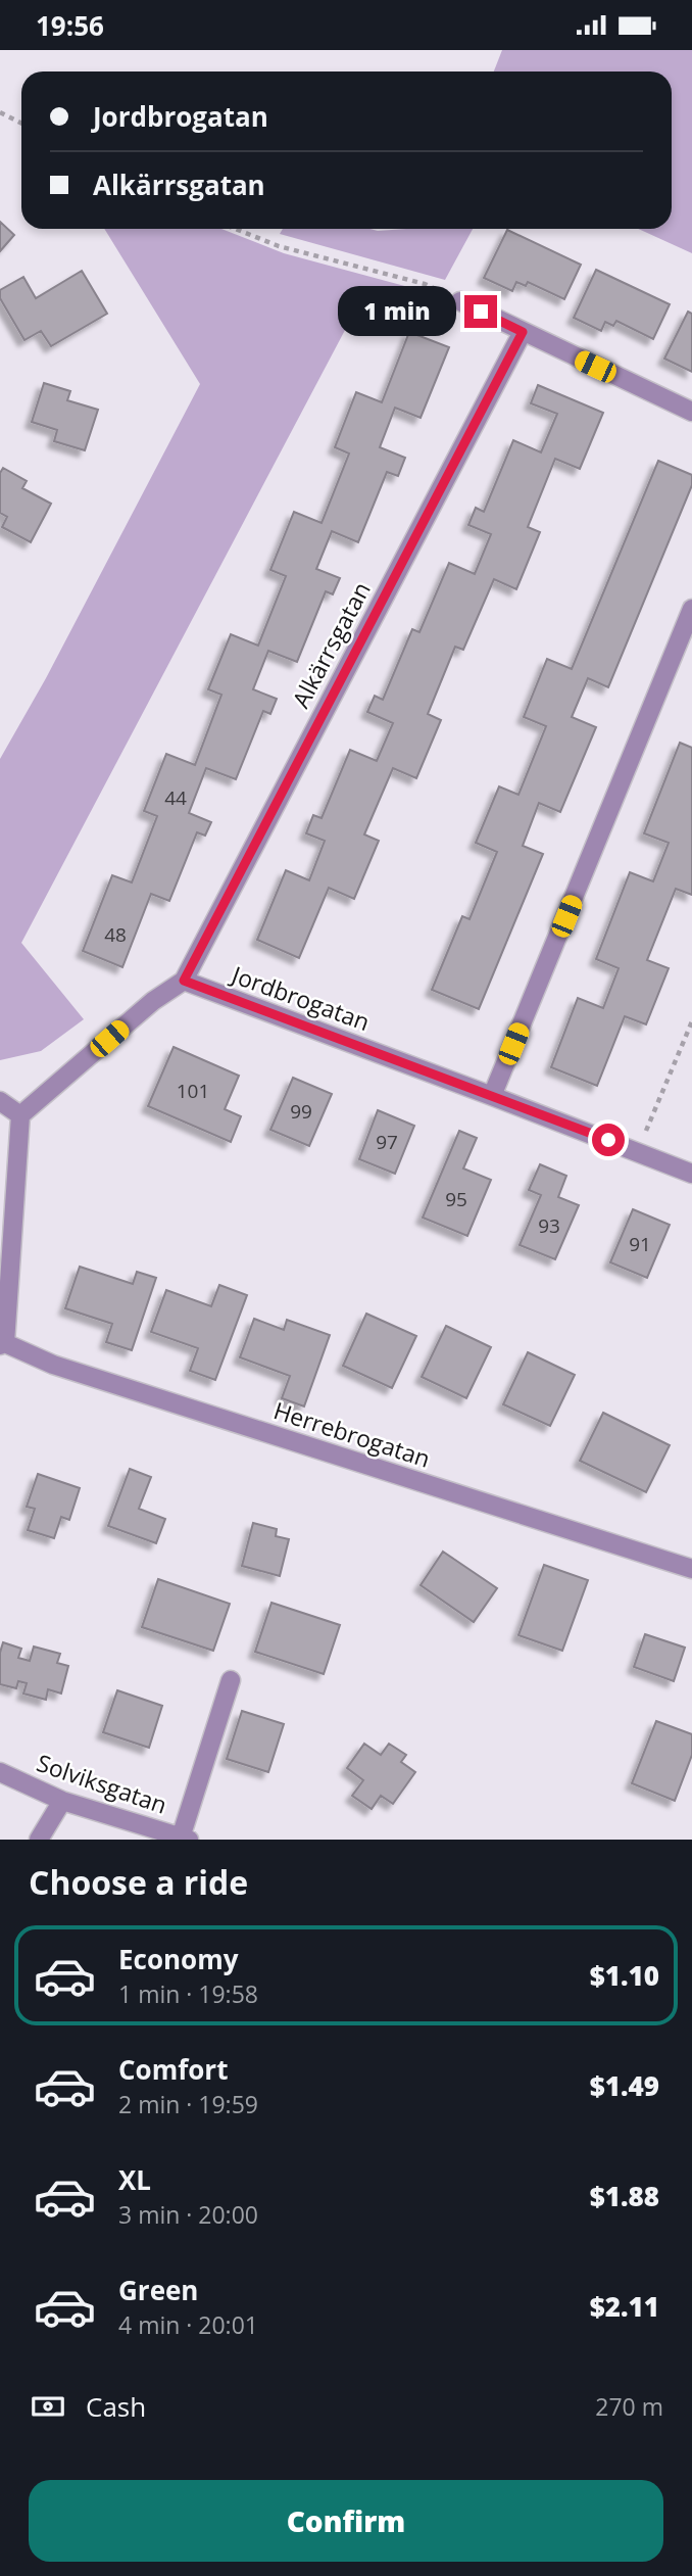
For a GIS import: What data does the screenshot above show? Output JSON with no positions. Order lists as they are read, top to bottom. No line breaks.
{"streets":{"street":["Alkärrsgatan","Jordbrogatan","Herrebrogatan","Solviksgatan"]},"crossings":[["Alkärrsgatan","Jordbrogatan"]],"house_numbers":["44","48","101","99","97","95","93","91"],"page":{"status":"19:56","banner":["Jordbrogatan","Alkärrsgatan"],"bubble":"1 min","heading":"Choose a ride","list":[{"name":"Economy","note":"1 min · 19:58","value":"$1.10"},{"name":"Comfort","note":"2 min · 19:59","value":"$1.49"},{"name":"XL","note":"3 min · 20:00","value":"$1.88"},{"name":"Green","note":"4 min · 20:01","value":"$2.11"}],"pay":["Cash","270 m"],"buttons":"Confirm"}}
